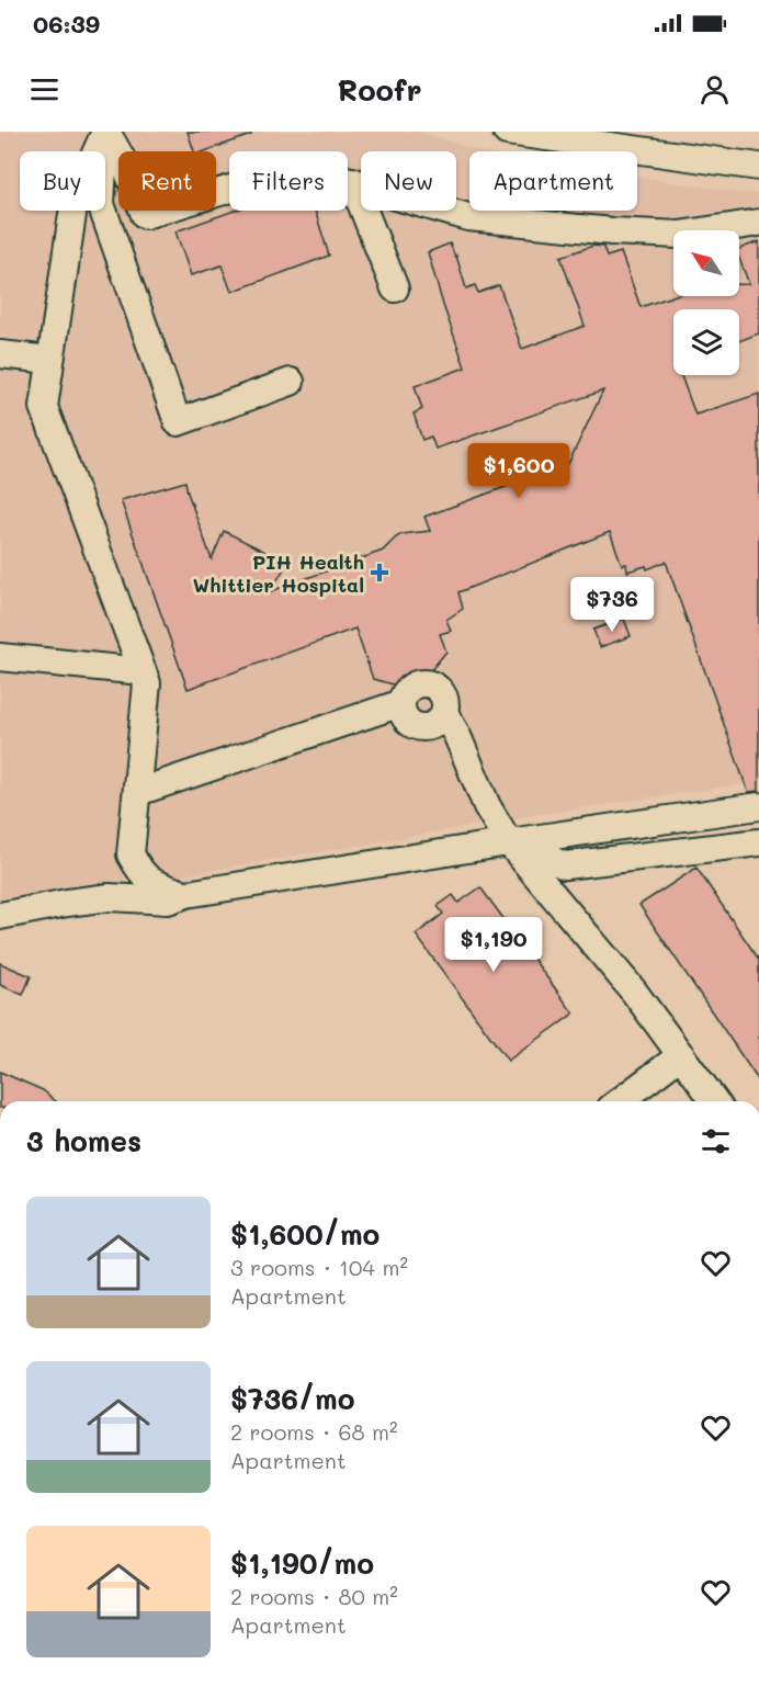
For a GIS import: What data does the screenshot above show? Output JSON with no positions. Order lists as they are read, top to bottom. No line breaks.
{"places":{"health":["PIH Health Whittier Hospital"]},"north":"top left","page":{"status":"06:39","header":"Roofr","chip":["Buy","Rent","Filters","New","Apartment"],"price":["$1,600","$736","$1,190"],"heading":"3 homes","list":[{"name":"$1,600/mo","note":"3 rooms · 104 m² · Apartment"},{"name":"$736/mo","note":"2 rooms · 68 m² · Apartment"},{"name":"$1,190/mo","note":"2 rooms · 80 m² · Apartment"}]}}
